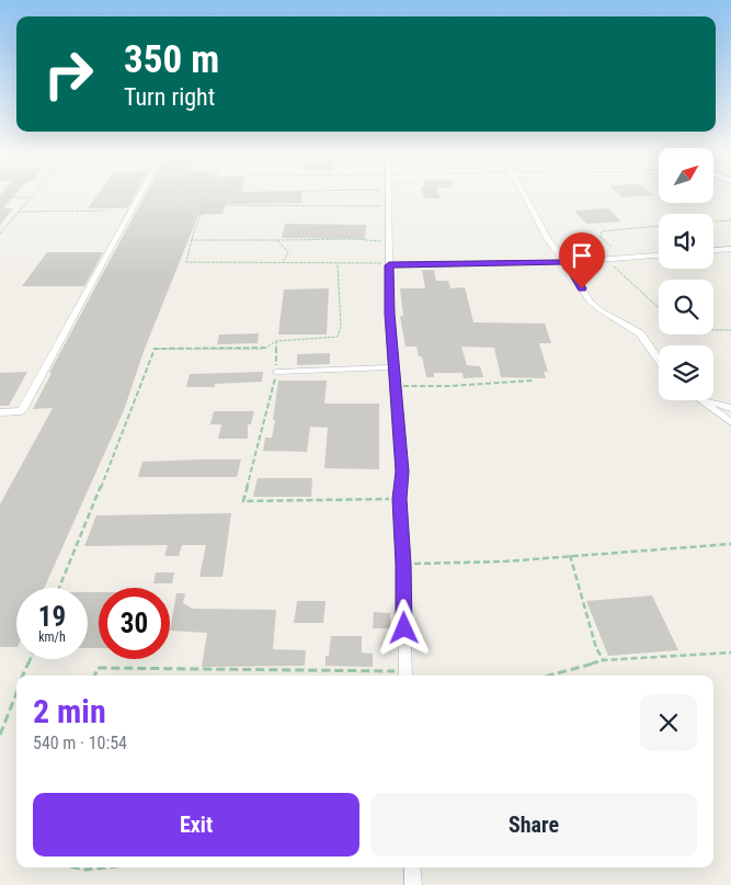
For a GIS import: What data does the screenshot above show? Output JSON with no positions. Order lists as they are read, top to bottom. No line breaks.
{"north":"top right","page":{"turn":["350 m","Turn right"],"speed":"19 km/h","limit":"30","heading":["2 min","540 m · 10:54"],"buttons":["Exit","Share"]}}
